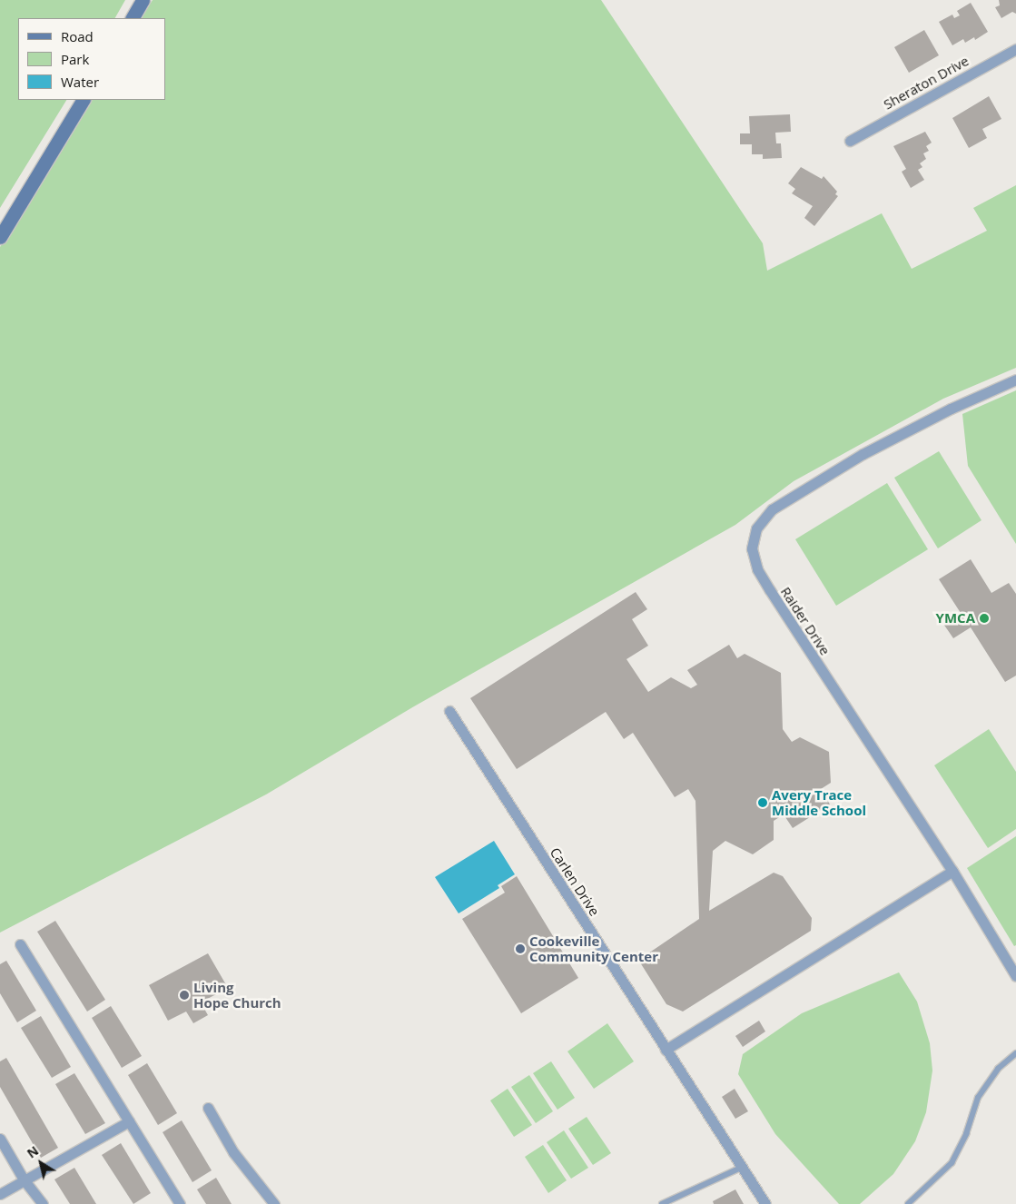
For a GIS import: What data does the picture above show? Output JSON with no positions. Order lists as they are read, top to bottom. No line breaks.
{"streets":{"street":["Sheraton Drive","Raider Drive","Carlen Drive"]},"places":["YMCA","Avery Trace Middle School","Cookeville Community Center","Living Hope Church"],"legend":["Road","Park","Water"],"north":"top left"}
